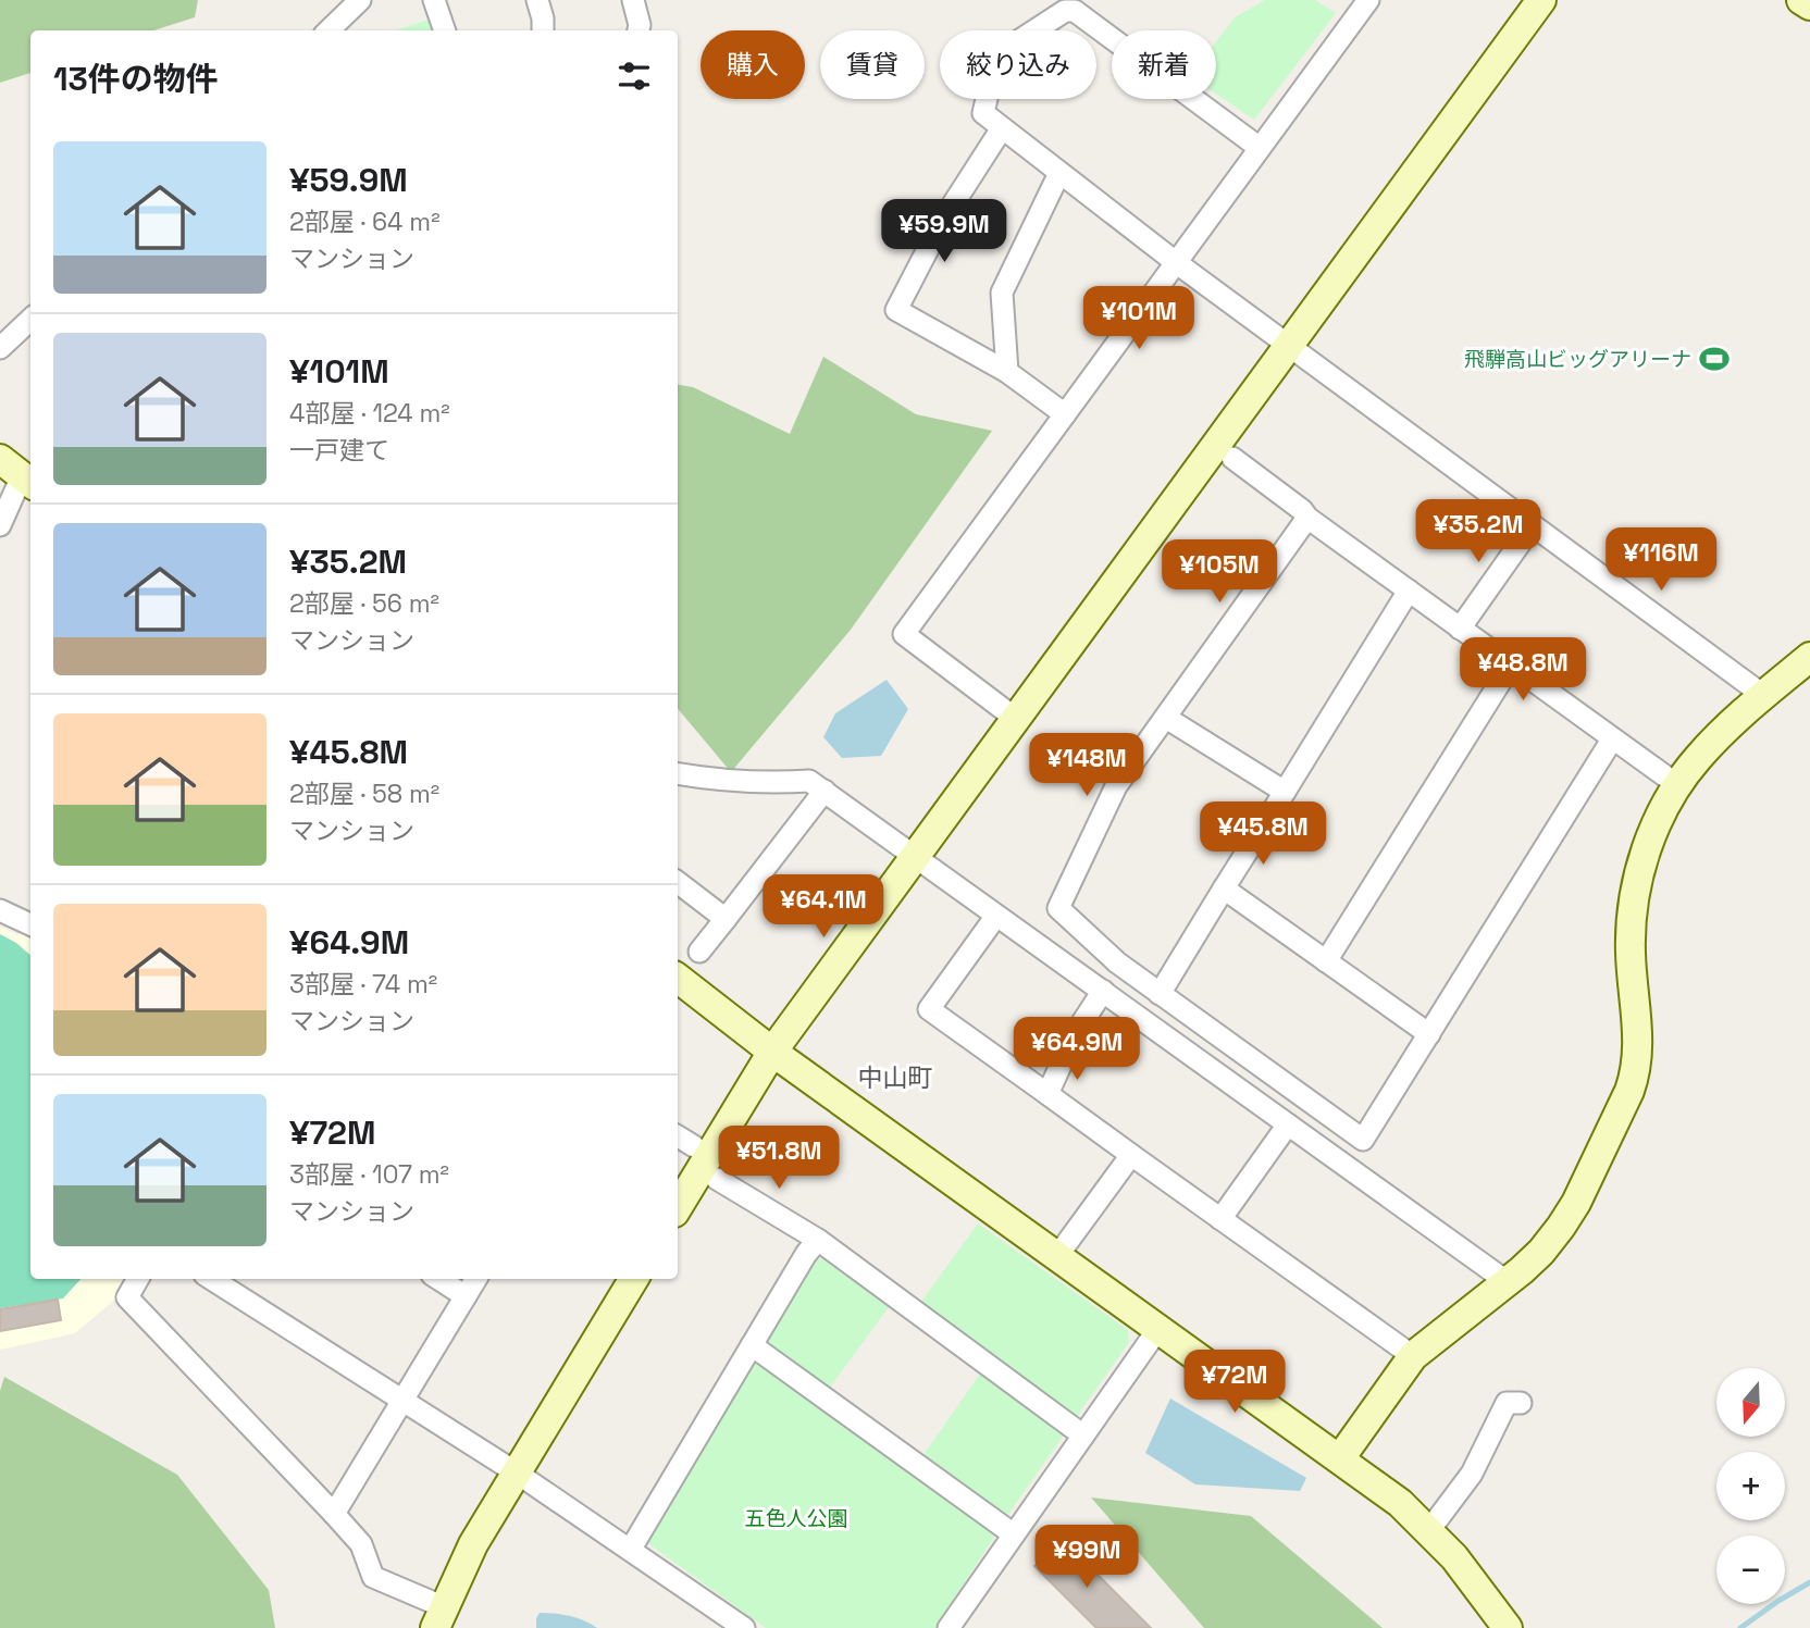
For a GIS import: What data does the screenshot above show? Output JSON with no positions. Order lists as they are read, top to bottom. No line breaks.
{"districts":["中山町"],"parks":["五色人公園"],"places":{"sports":["飛騨高山ビッグアリーナ"]},"north":"bottom","page":{"chip":["購入","賃貸","絞り込み","新着"],"heading":"13件の物件","list":[{"name":"¥59.9M","note":"2部屋 · 64 m² · マンション"},{"name":"¥101M","note":"4部屋 · 124 m² · 一戸建て"},{"name":"¥35.2M","note":"2部屋 · 56 m² · マンション"},{"name":"¥45.8M","note":"2部屋 · 58 m² · マンション"},{"name":"¥64.9M","note":"3部屋 · 74 m² · マンション"},{"name":"¥72M","note":"3部屋 · 107 m² · マンション"}],"price":["¥59.9M","¥101M","¥35.2M","¥116M","¥105M","¥48.8M","¥148M","¥45.8M","¥64.1M","¥64.9M","¥51.8M","¥72M","¥99M"],"map_buttons":["+","−"]}}
